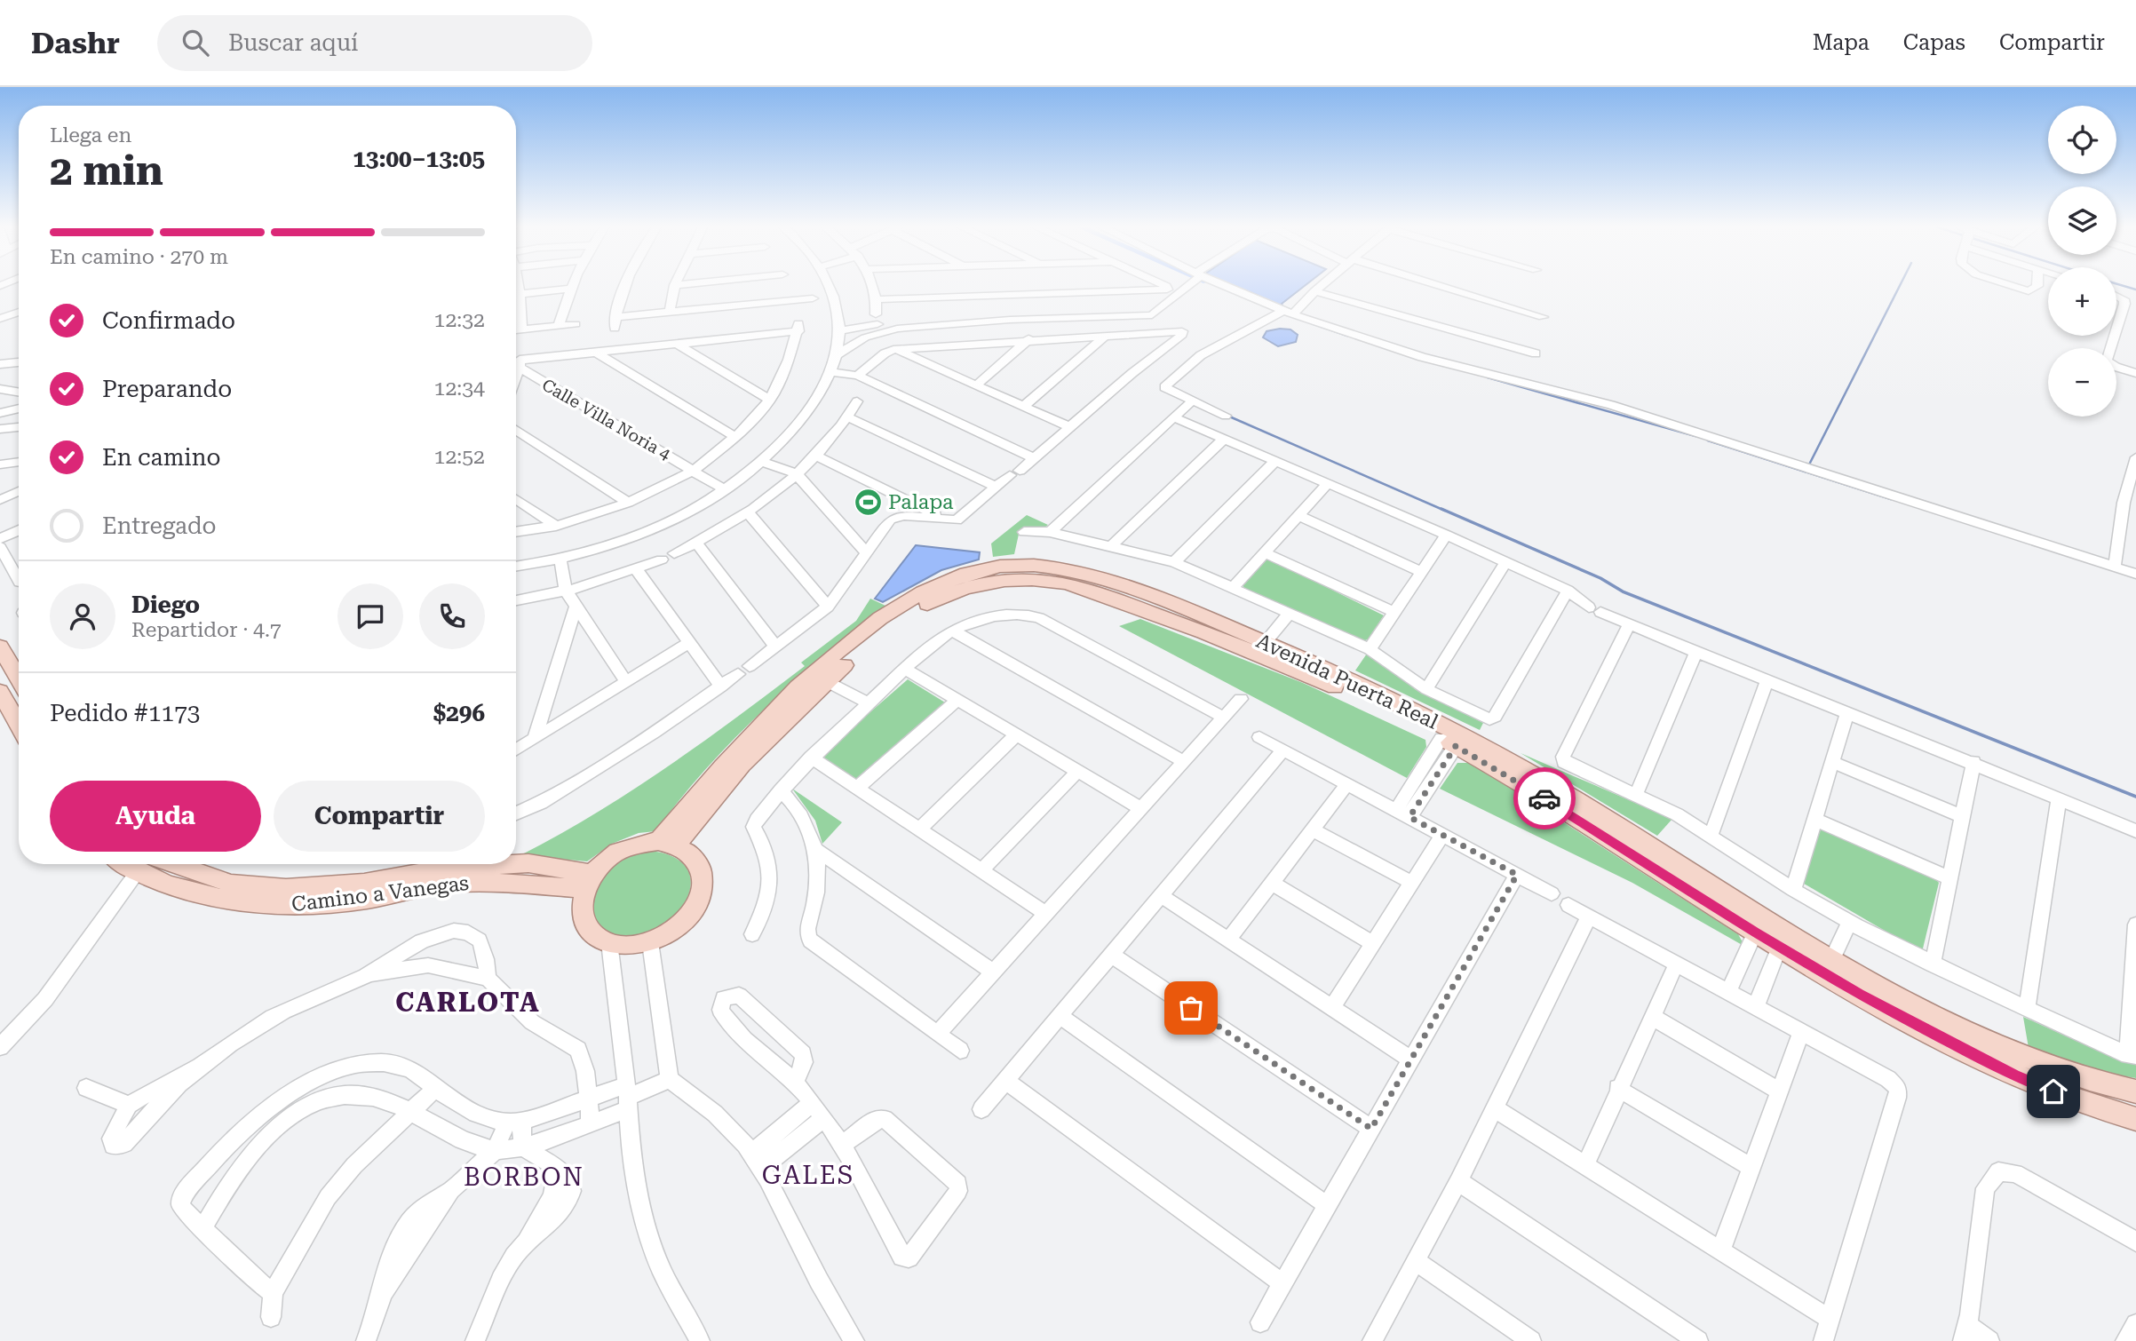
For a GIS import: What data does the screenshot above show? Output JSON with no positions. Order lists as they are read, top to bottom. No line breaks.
{"streets":{"main road":["Avenida Puerta Real","Camino a Vanegas"],"street":["Calle Villa Noria 4"]},"crossings":[["Avenida Puerta Real","Camino a Vanegas"]],"districts":["CARLOTA","GALES","BORBON"],"places":{"sports":["Palapa"]},"page":{"header":"Dashr","search":"Buscar aquí","nav":["Mapa","Capas","Compartir"],"map_buttons":["+","−"],"heading":["2 min","Llega en","13:00–13:05"],"panel":["Diego","Repartidor · 4.7","Pedido #1173","$296"],"bar":"En camino · 270 m","list":[["Confirmado","12:32"],["Preparando","12:34"],["En camino","12:52"],"Entregado"],"buttons":["Ayuda","Compartir"]}}
